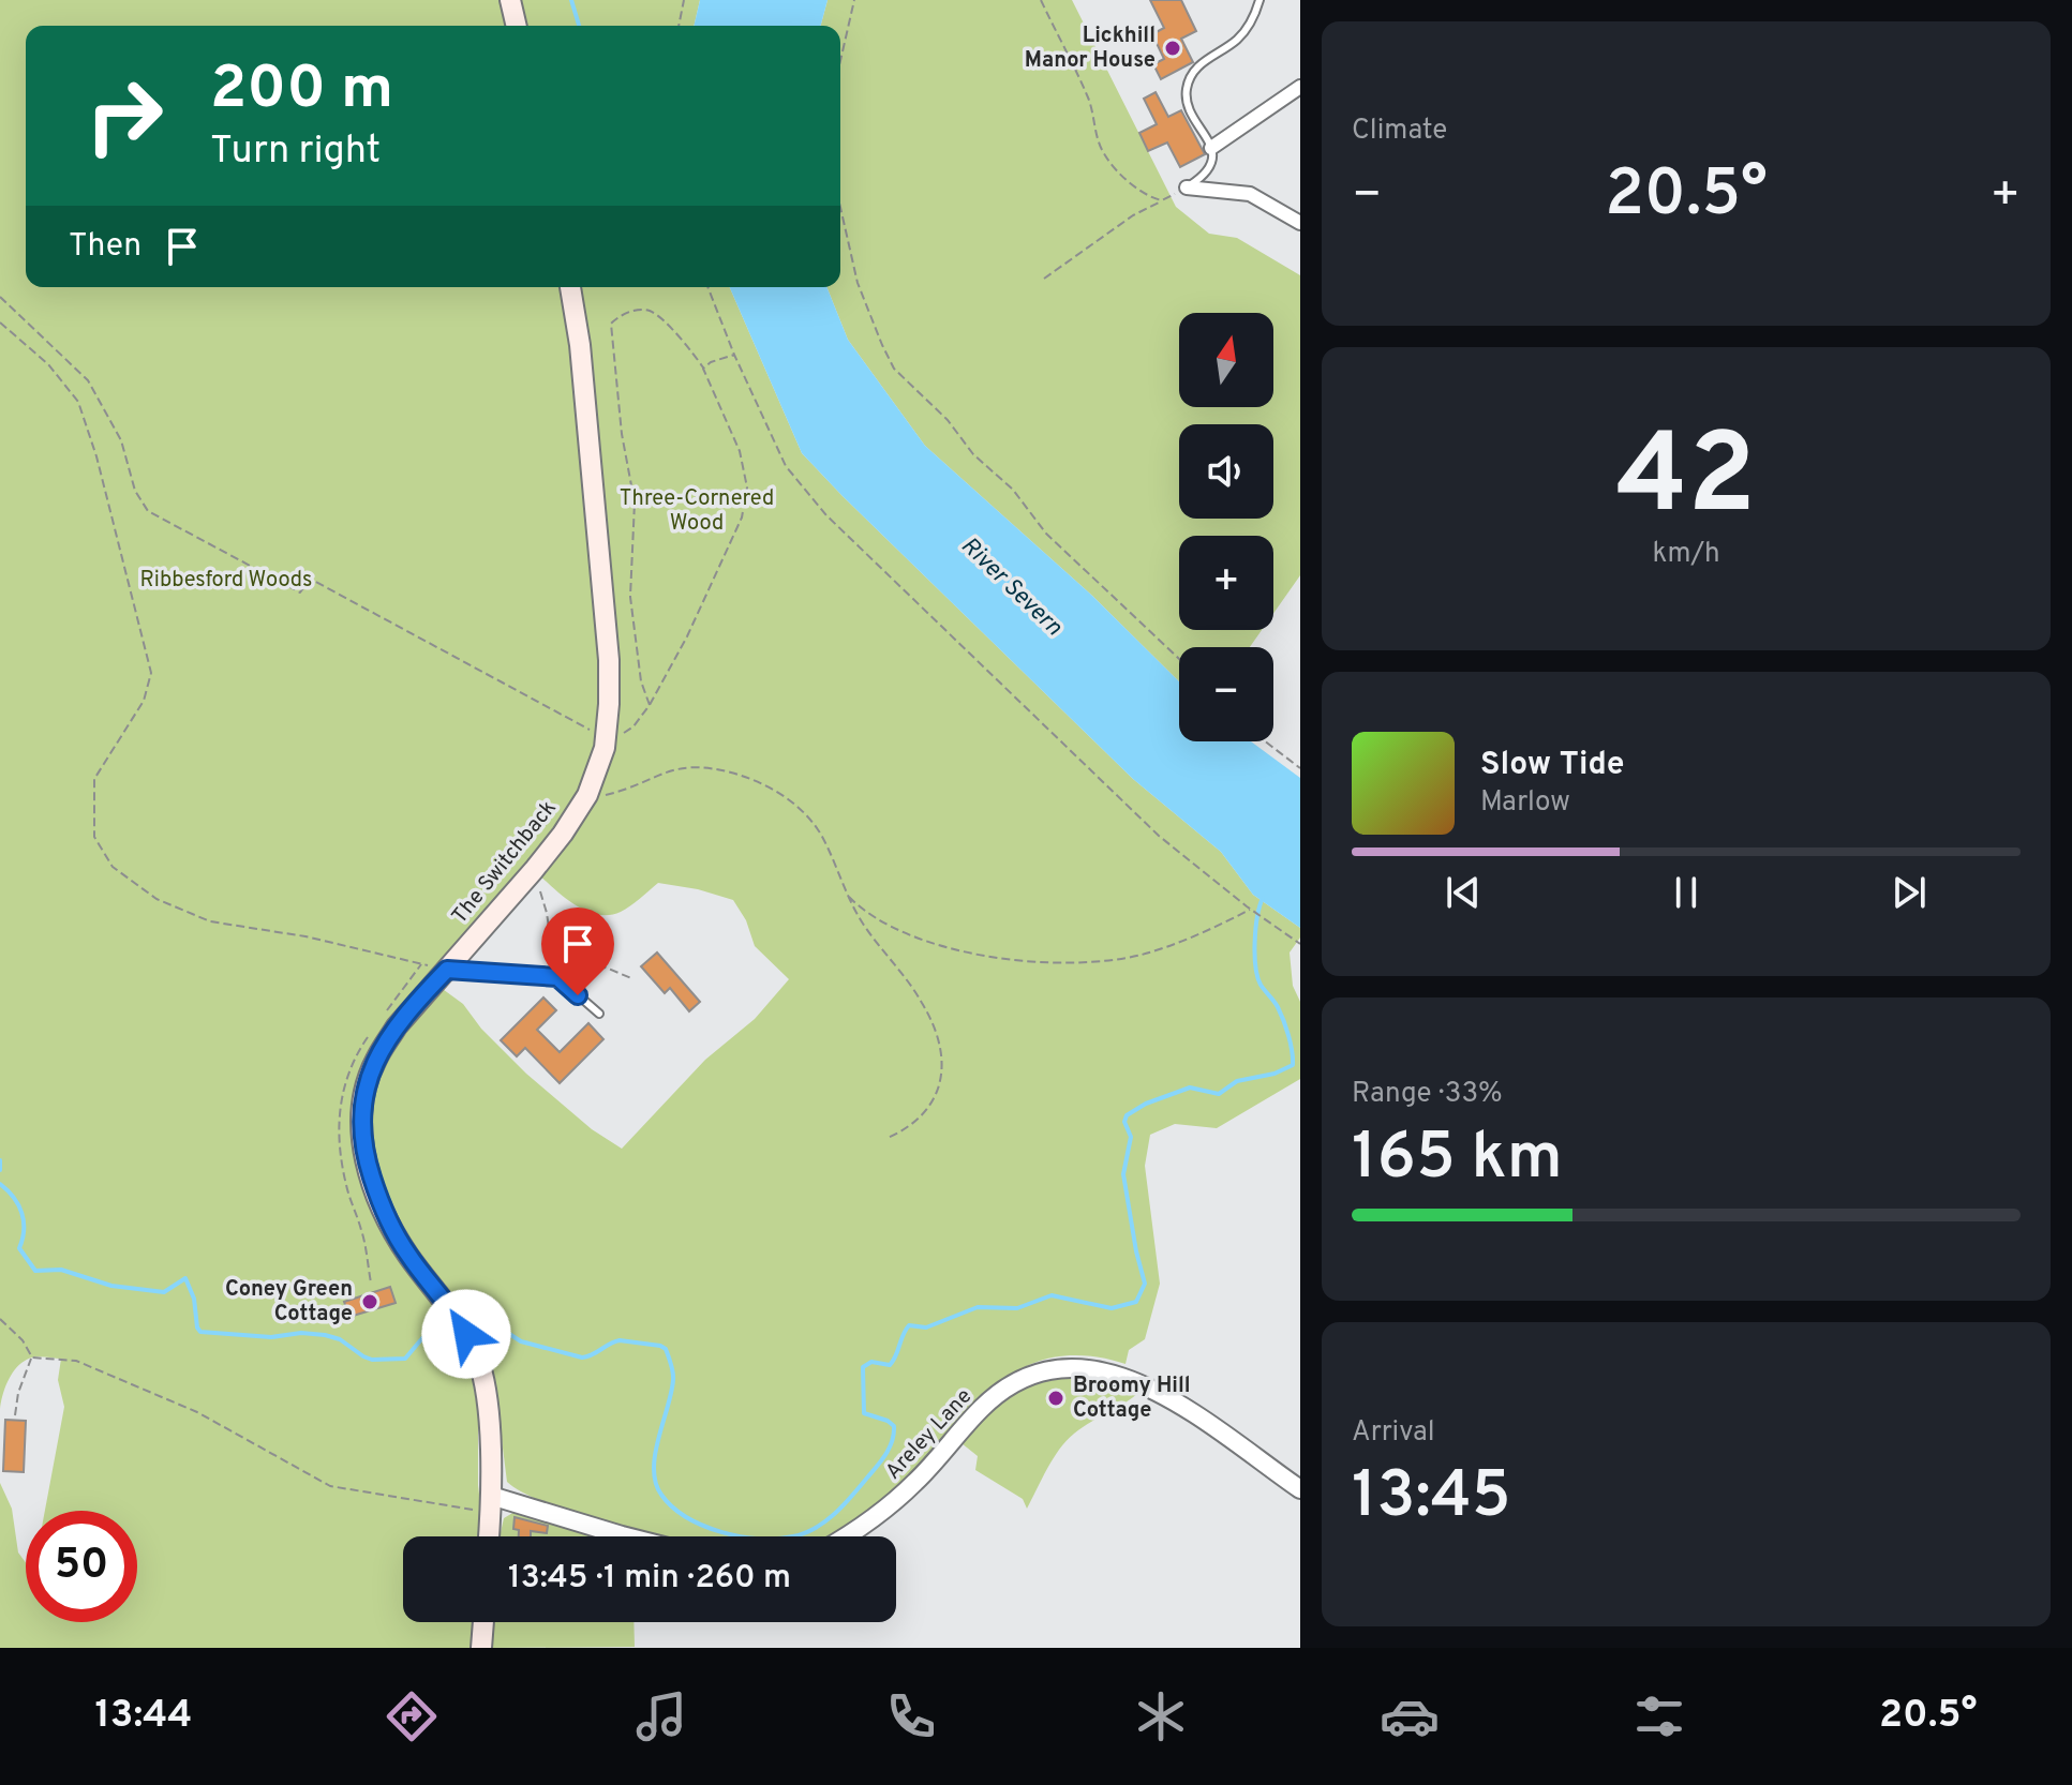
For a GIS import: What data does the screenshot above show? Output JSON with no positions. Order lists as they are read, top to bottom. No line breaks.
{"streets":{"main road":["The Switchback"],"street":["Areley Lane"]},"water":["River Severn"],"parks":["Three-Cornered Wood","Ribbesford Woods"],"places":["Lickhill Manor House","Coney Green Cottage","Broomy Hill Cottage"],"north":"top","page":{"tile":["Climate",["42","km/h"],["Range · 33%","165 km"],["Arrival","13:45"]],"turn":["200 m","Turn right"],"heat":["−","20.5°","+"],"then":"Then","map_buttons":["+","−"],"song":["Slow Tide","Marlow"],"limit":"50","trip":"13:45 · 1 min · 260 m","tabs":["13:44","20.5°"]}}
